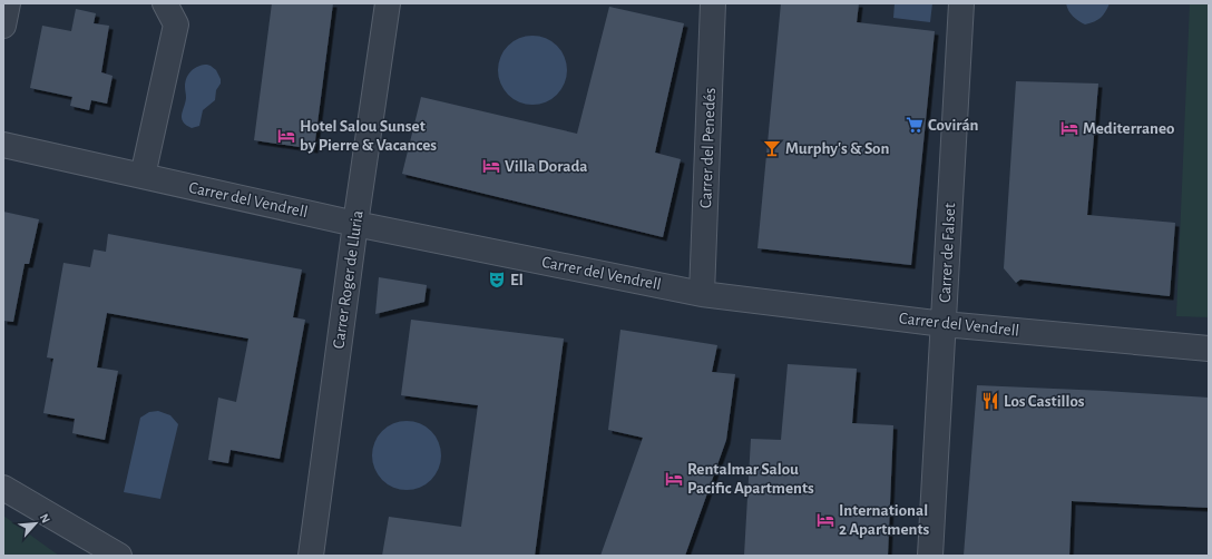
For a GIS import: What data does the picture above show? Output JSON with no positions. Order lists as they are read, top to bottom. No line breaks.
{"streets":{"street":["Carrer del Penedés","Carrer del Vendrell","Carrer de Falset","Carrer Roger de Lluria"]},"crossings":[["Carrer del Penedés","Carrer del Vendrell"],["Carrer del Vendrell","Carrer de Falset"],["Carrer del Vendrell","Carrer Roger de Lluria"]],"places":{"supermarket":["Covirán"],"hotel":["Mediterraneo","Hotel Salou Sunset by Pierre & Vacances","Villa Dorada","Rentalmar Salou Pacific Apartments","International 2 Apartments"],"bar":["Murphy's & Son"],"theatre":["El"],"restaurant":["Los Castillos"]},"north":"top right"}
